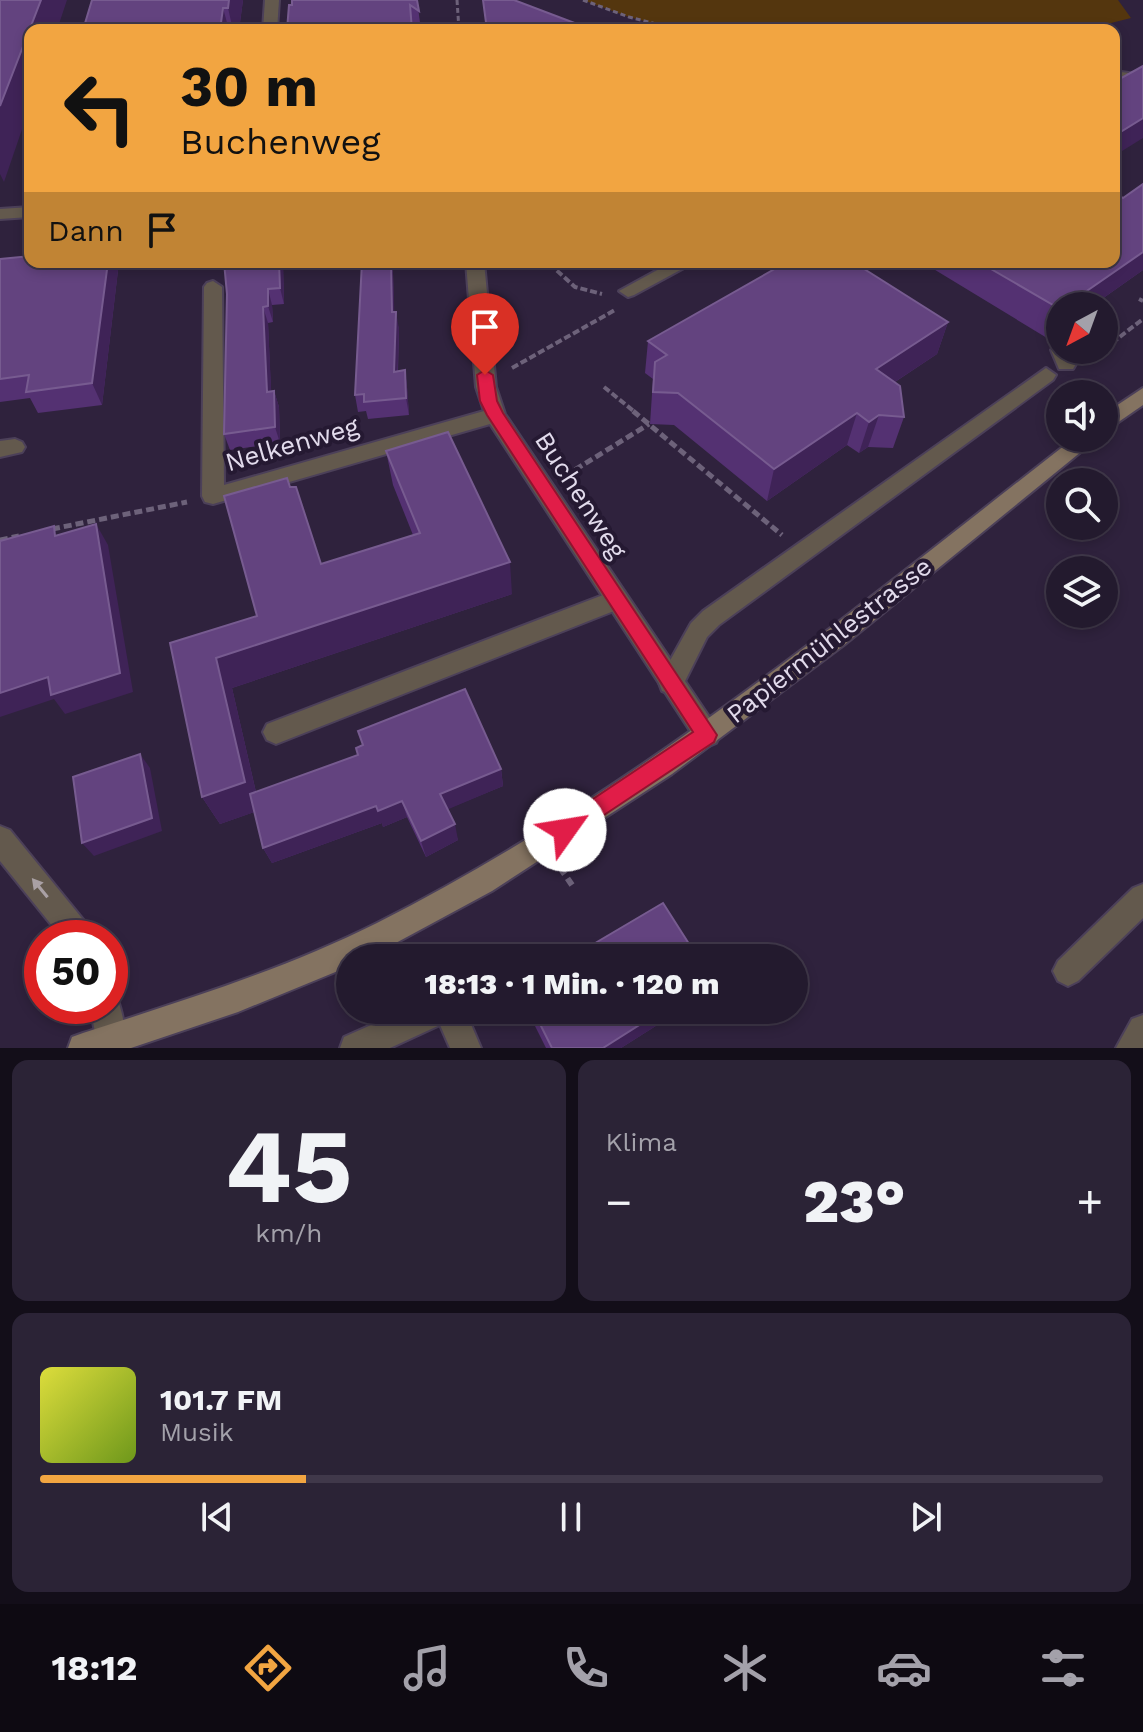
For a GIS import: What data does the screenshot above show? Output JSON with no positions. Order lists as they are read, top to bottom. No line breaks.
{"streets":{"main road":["Papiermühlestrasse"],"street":["Nelkenweg","Buchenweg"]},"crossings":[["Nelkenweg","Buchenweg"],["Buchenweg","Papiermühlestrasse"]],"north":"bottom left","page":{"turn":["30 m","Buchenweg"],"then":"Dann","limit":"50","trip":"18:13 · 1 Min. · 120 m","tile":[["45","km/h"],"Klima"],"heat":["−","23°","+"],"song":["101.7 FM","Musik"],"tabs":"18:12"}}
